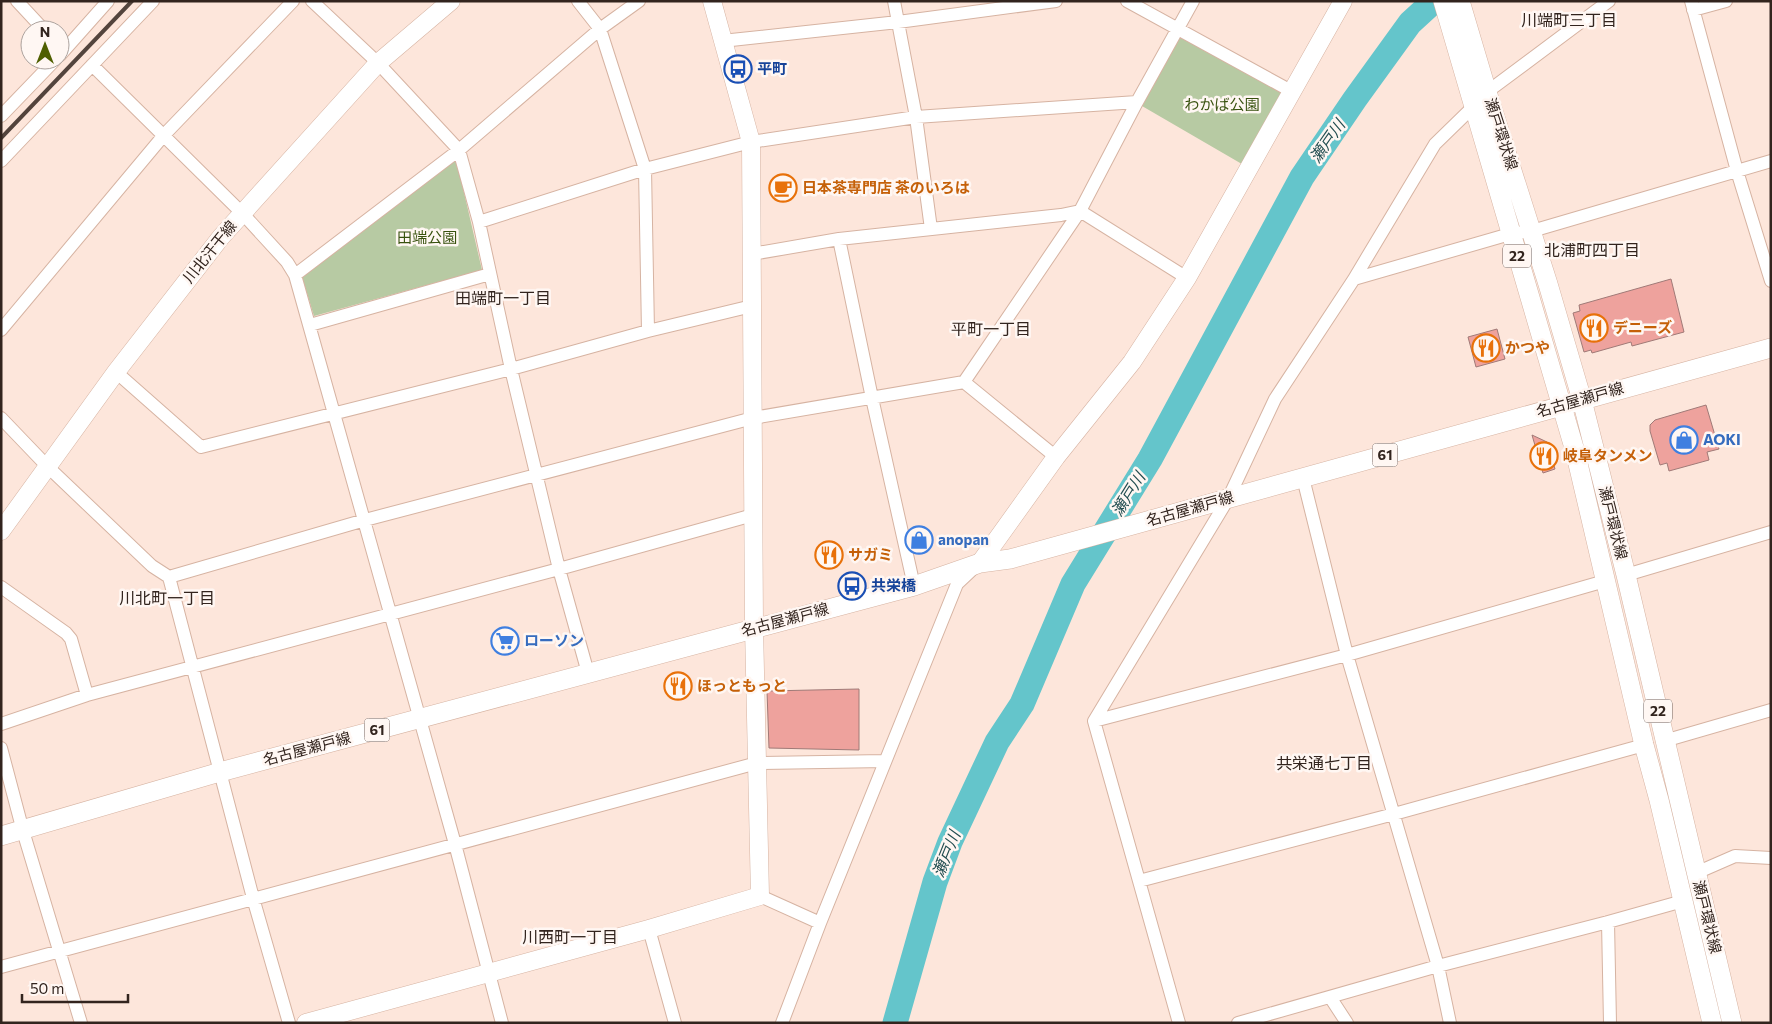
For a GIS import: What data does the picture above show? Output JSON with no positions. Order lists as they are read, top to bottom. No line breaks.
{"streets":{"main road":["瀬戸環状線","22","名古屋瀬戸線","61"],"street":["川北汗干線"]},"crossings":[["瀬戸環状線","名古屋瀬戸線"]],"districts":["川端町三丁目","北浦町四丁目","田端町一丁目","平町一丁目","川北町一丁目","共栄通七丁目","川西町一丁目"],"water":["瀬戸川"],"parks":["わかば公園","田端公園"],"places":{"bus stop":["平町","共栄橋"],"cafe":["日本茶専門店 茶のいろは"],"restaurant":["デニーズ","かつや","岐阜タンメン","サガミ","ほっともっと"],"shop":["AOKI","anopan"],"supermarket":["ローソン"]},"scale_bar":"50 m","north":"top"}
